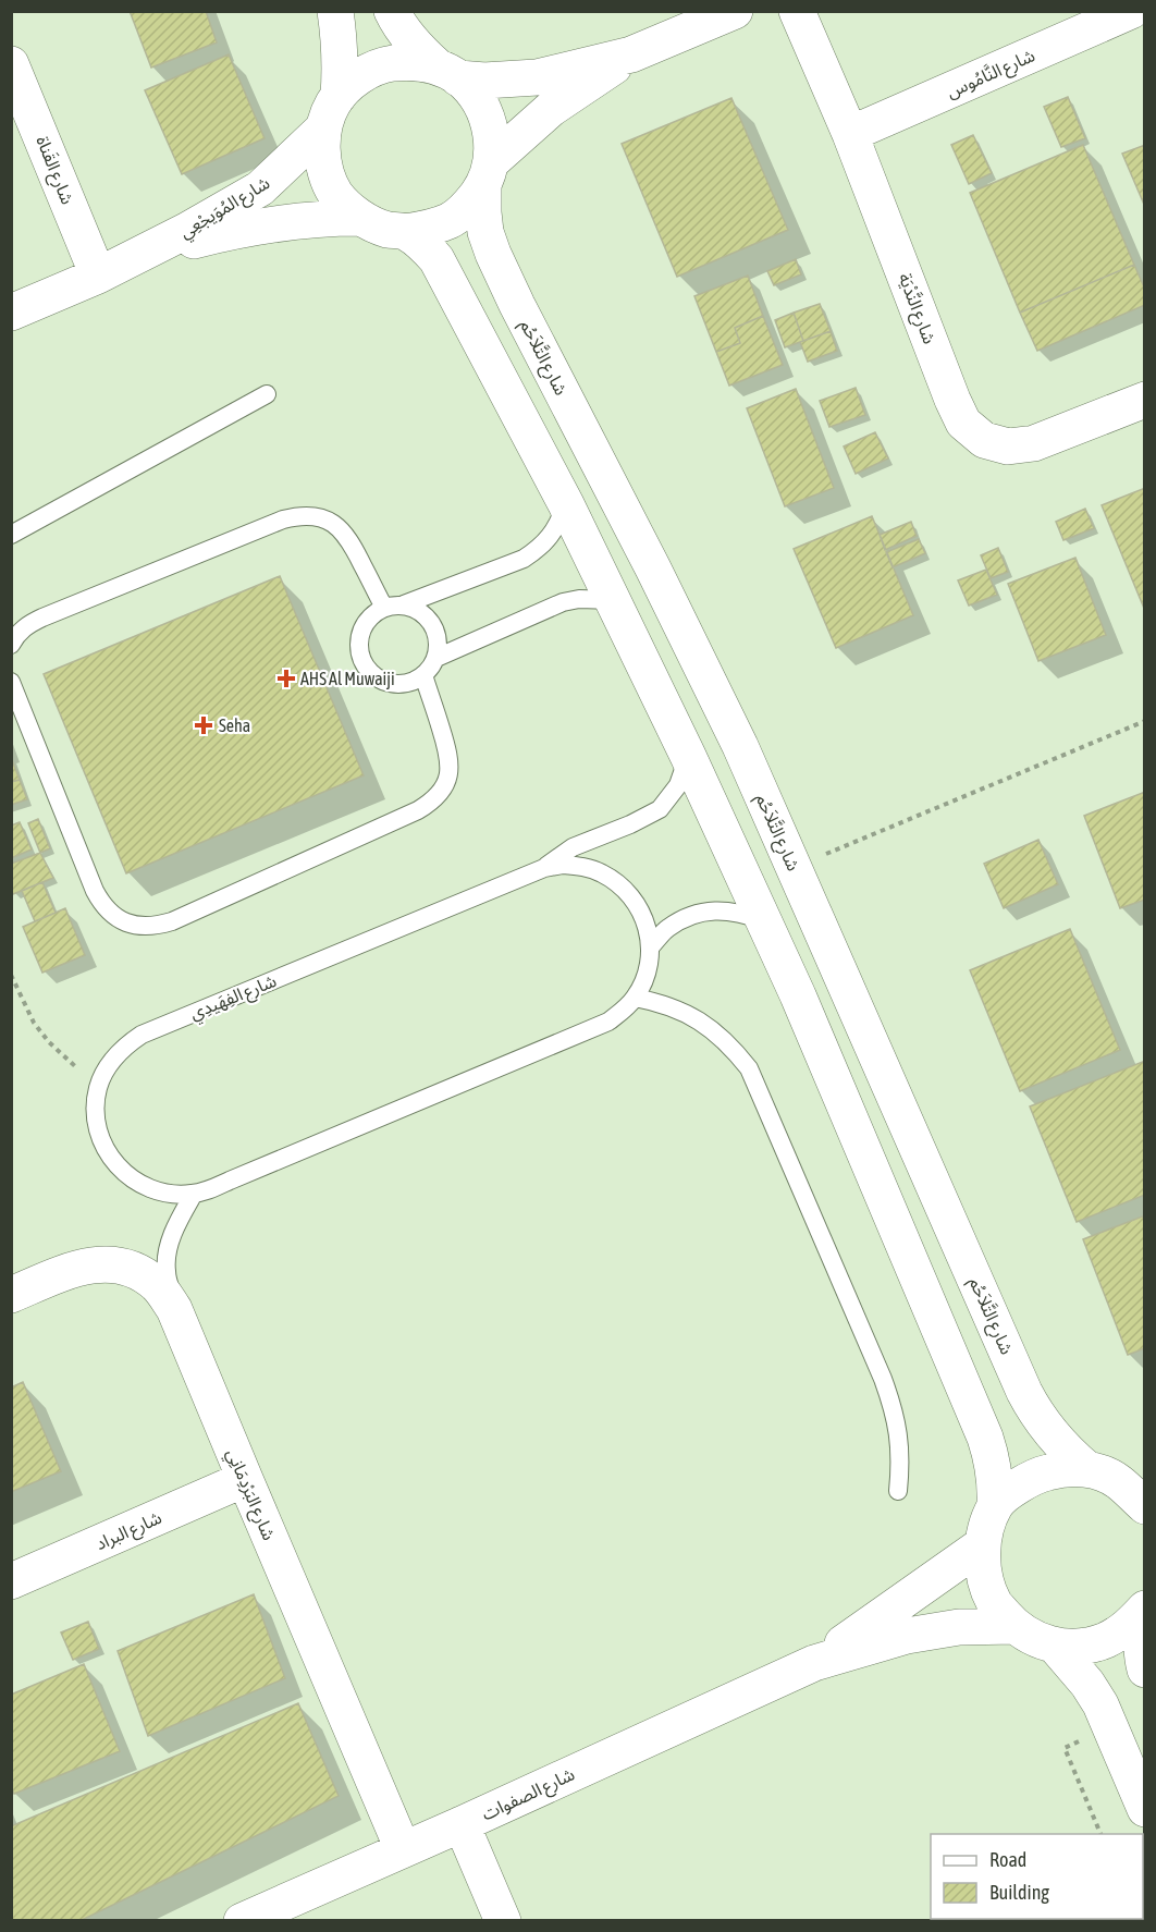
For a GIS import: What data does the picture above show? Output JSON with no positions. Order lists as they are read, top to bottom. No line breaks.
{"streets":{"street":["شارع النَّامُوس","شارع القَناة","شارع المُوَيجْعِي","شارع النَّدْيَة","شارع التَّلاَحُم","شارع البَرْدِمَانِي","شارع البراد","شارع الصفوات"],"lane":["شارع الفِهَيدِي"]},"crossings":[["شارع النَّامُوس","شارع النَّدْيَة"],["شارع القَناة","شارع المُوَيجْعِي"],["شارع المُوَيجْعِي","شارع التَّلاَحُم"],["شارع البَرْدِمَانِي","شارع البراد"],["شارع البَرْدِمَانِي","شارع الصفوات"]],"places":{"health":["AHS Al Muwaiji","Seha"]},"legend":["Road","Building"]}
